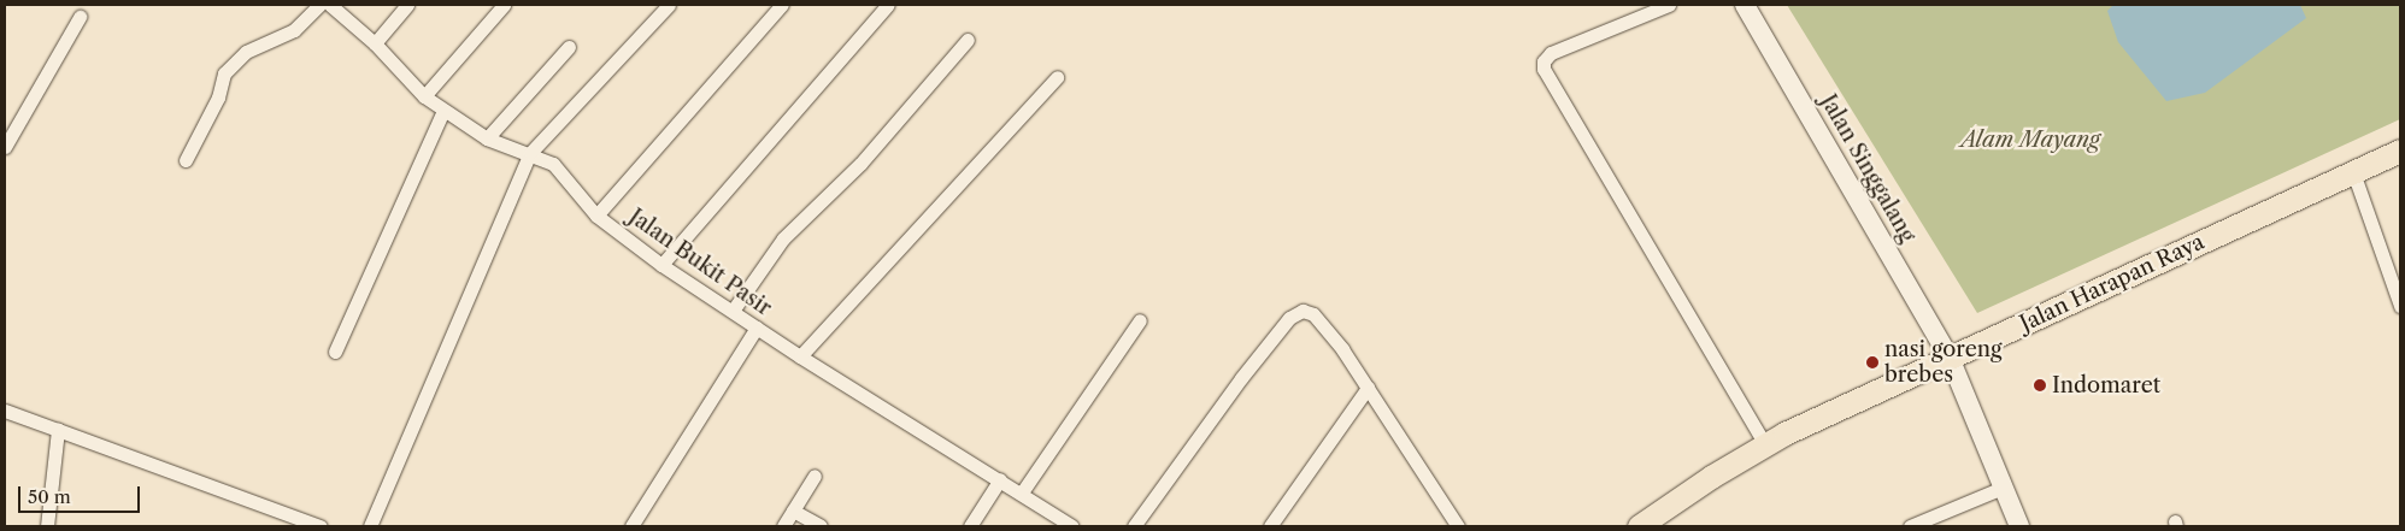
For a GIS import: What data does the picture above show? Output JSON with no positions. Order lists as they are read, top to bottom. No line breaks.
{"streets":{"main road":["Jalan Singgalang","Jalan Harapan Raya"],"street":["Jalan Bukit Pasir"]},"crossings":[["Jalan Singgalang","Jalan Harapan Raya"]],"parks":["Alam Mayang"],"places":["nasi goreng brebes","Indomaret"],"scale_bar":"50 m"}
